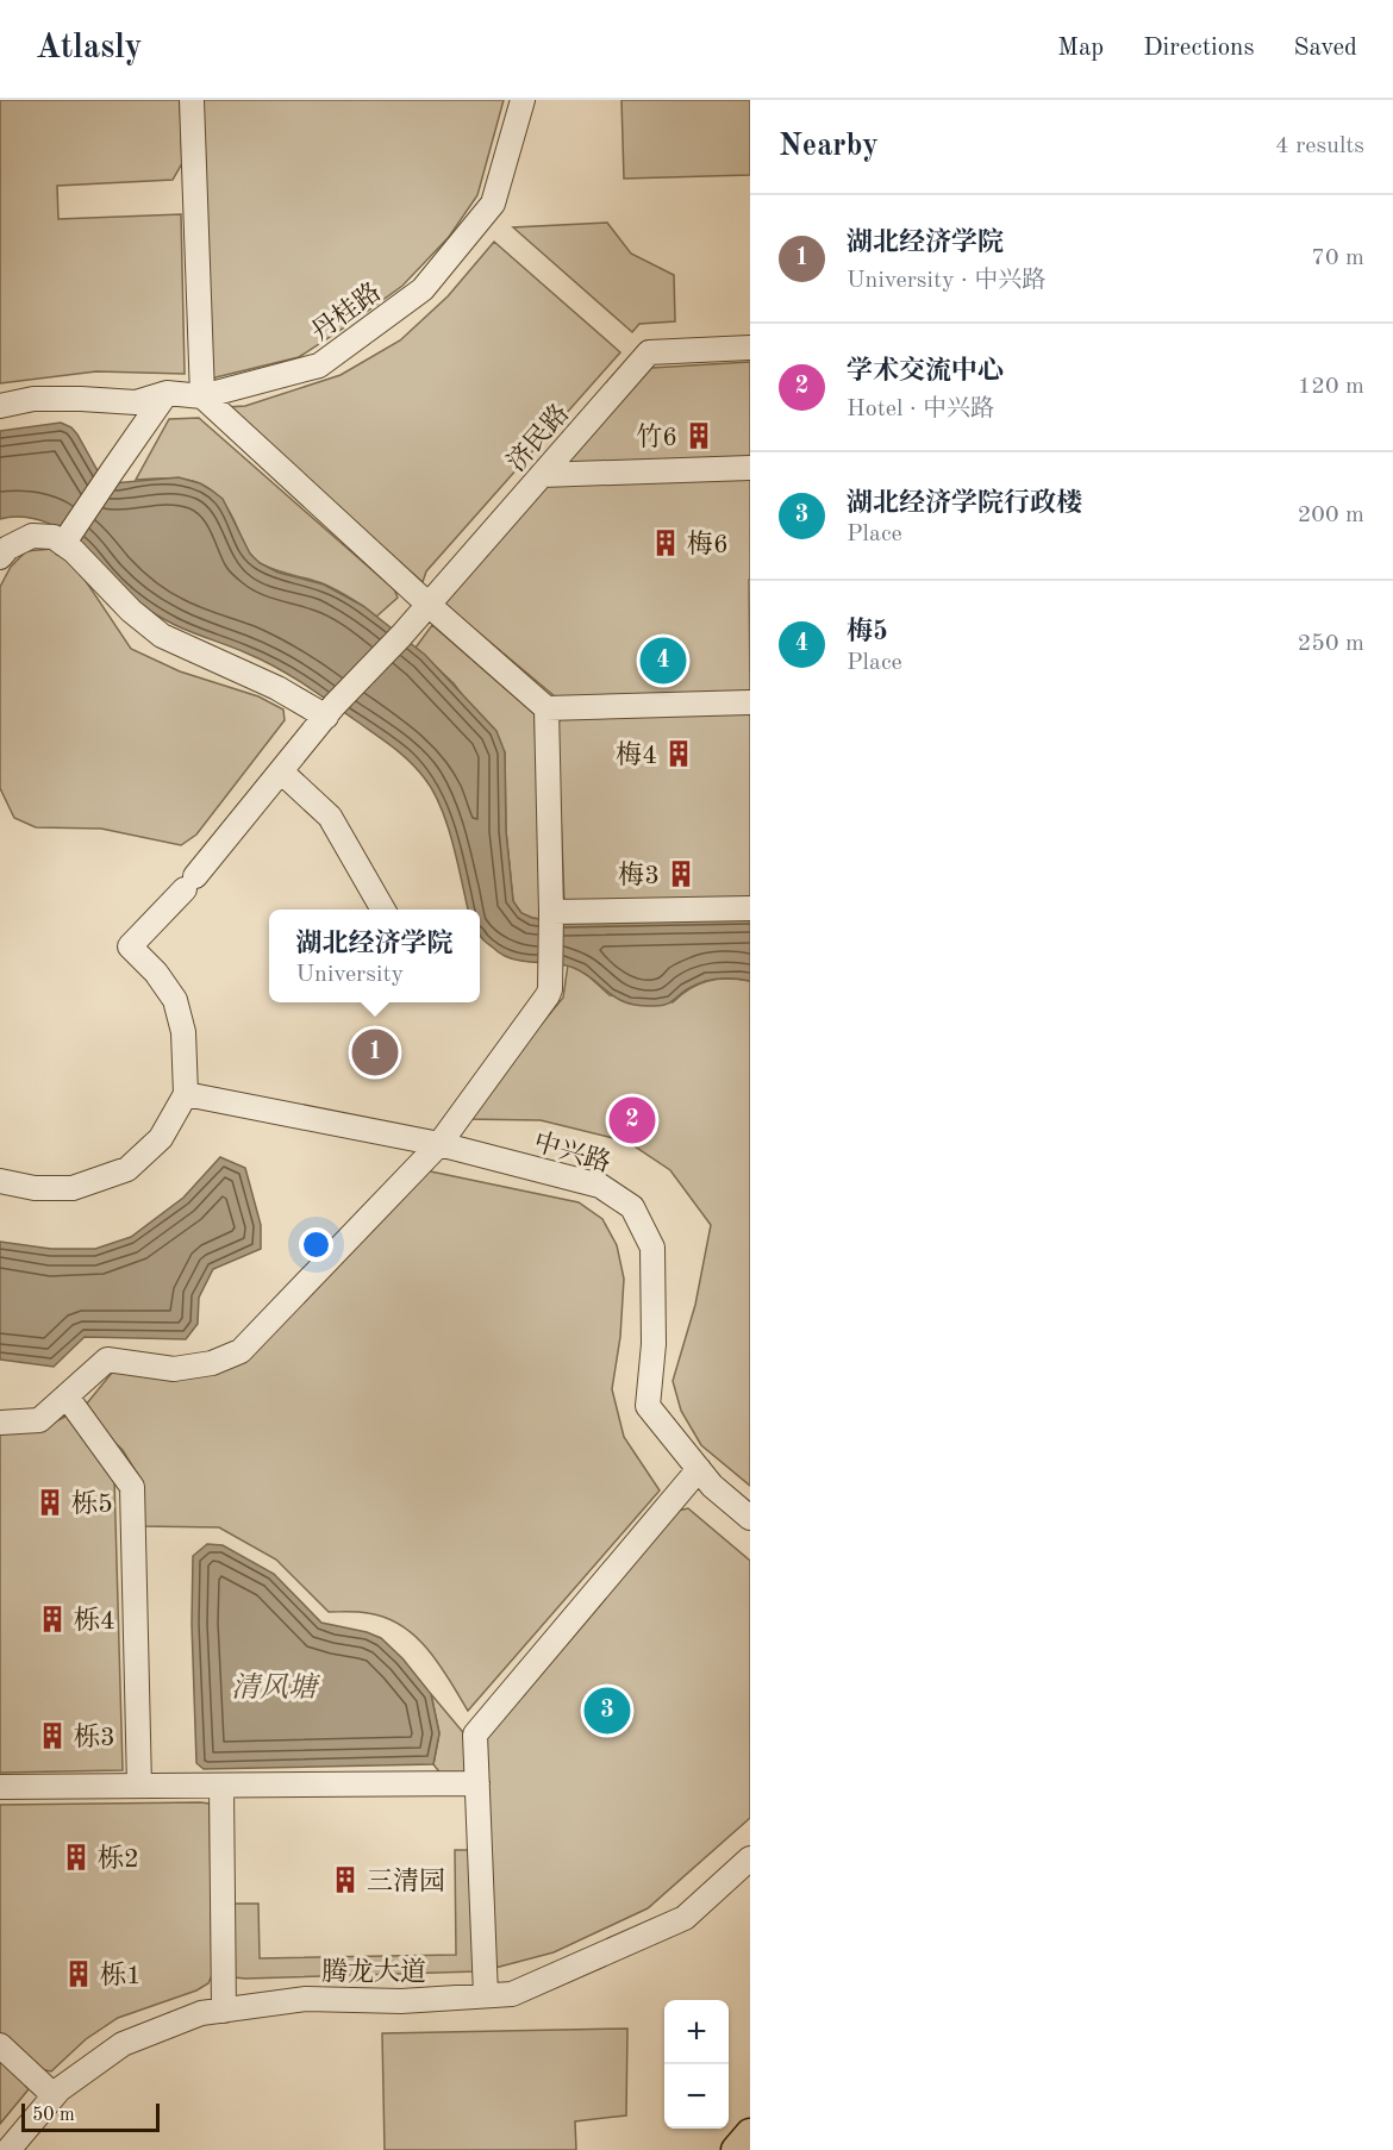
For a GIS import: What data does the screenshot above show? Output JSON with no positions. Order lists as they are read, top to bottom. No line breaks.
{"streets":{"street":["丹桂路","济民路","中兴路","腾龙大道"]},"crossings":[["济民路","中兴路"]],"water":["清风塘"],"places":{"building":["竹6","梅6","梅4","梅3","栎5","栎4","栎3","栎2","三清园","栎1"]},"scale_bar":"50 m","page":{"header":"Atlasly","nav":["Map","Directions","Saved"],"heading":["Nearby","4 results"],"list":[{"mark":"1","name":"湖北经济学院","note":"University · 中兴路","value":"70 m"},{"mark":"2","name":"学术交流中心","note":"Hotel · 中兴路","value":"120 m"},{"mark":"3","name":"湖北经济学院行政楼","note":"Place","value":"200 m"},{"mark":"4","name":"梅5","note":"Place","value":"250 m"}],"pins":["4","1","2","3"],"popup":["湖北经济学院","University"],"map_buttons":["+","−"],"scale":"50 m"}}
